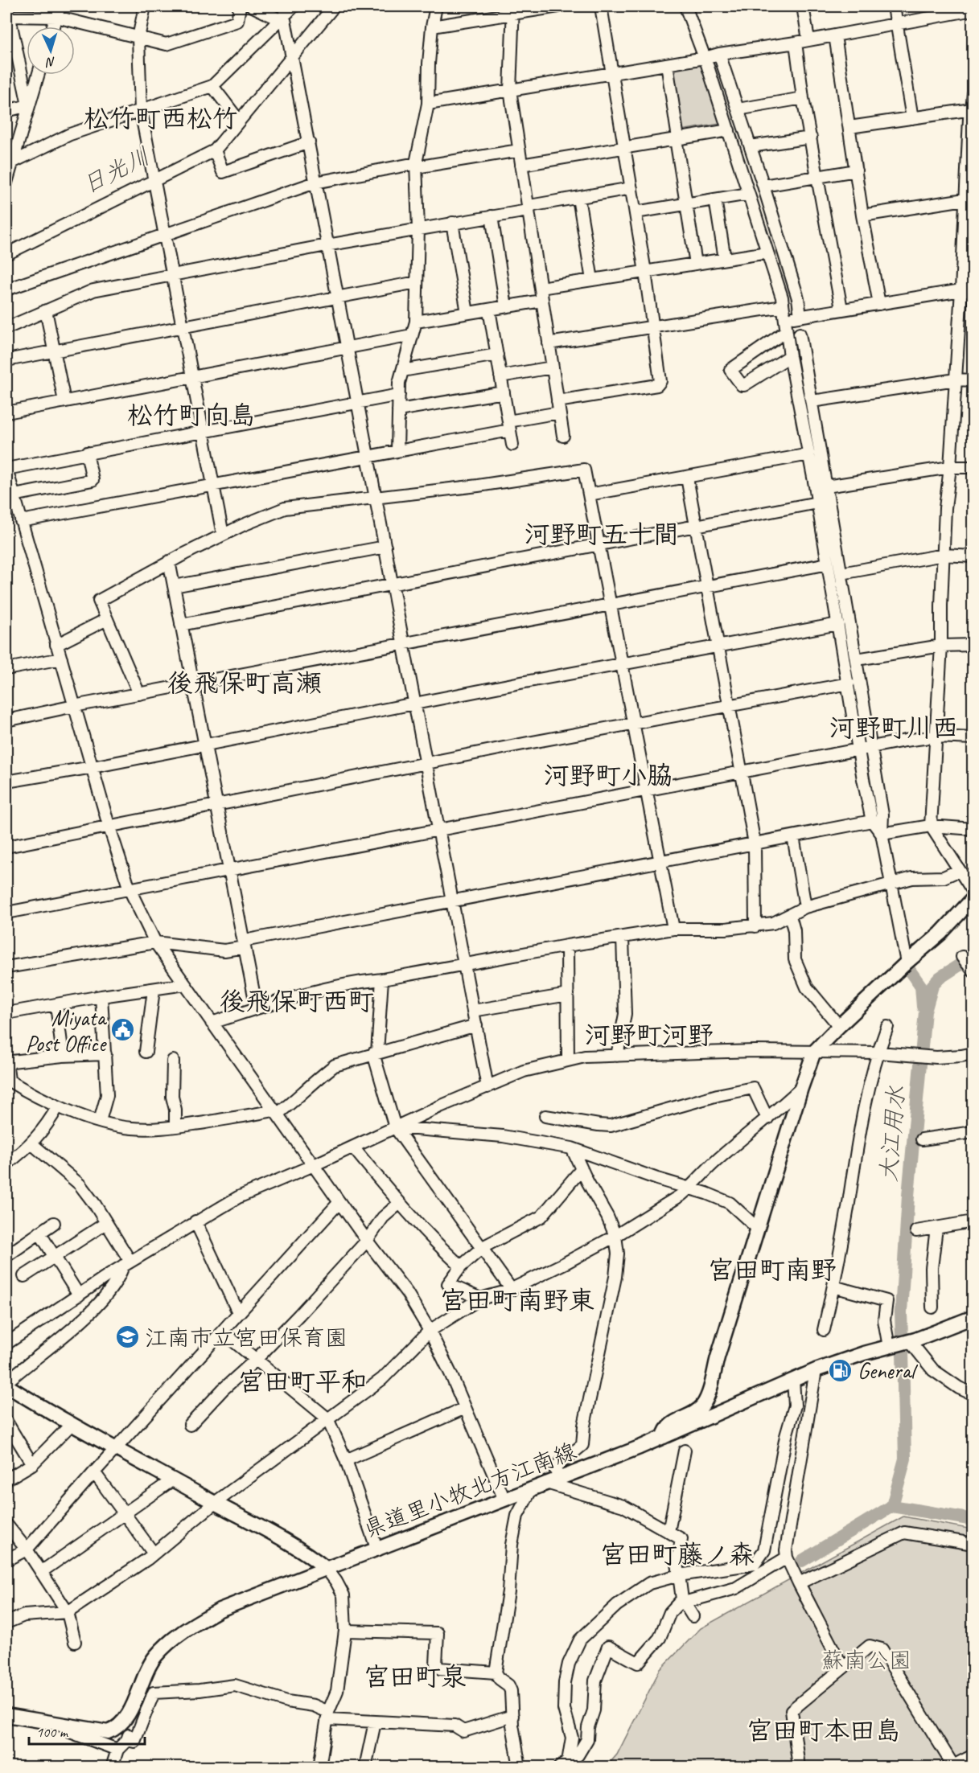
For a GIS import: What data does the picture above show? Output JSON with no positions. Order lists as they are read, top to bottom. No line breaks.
{"streets":{"main road":["県道里小牧北方江南線"]},"districts":["松竹町西松竹","松竹町向島","河野町五十間","後飛保町高瀬","河野町川西","河野町小脇","後飛保町西町","河野町河野","宮田町南野","宮田町南野東","宮田町平和","宮田町藤ノ森","宮田町泉","宮田町本田島"],"water":["日光川","大江用水"],"parks":["蘇南公園"],"places":{"public building":["Miyata Post Office"],"school or university":["江南市立宮田保育園"],"fuel station":["General"]},"scale_bar":"100 m","north":"bottom"}
